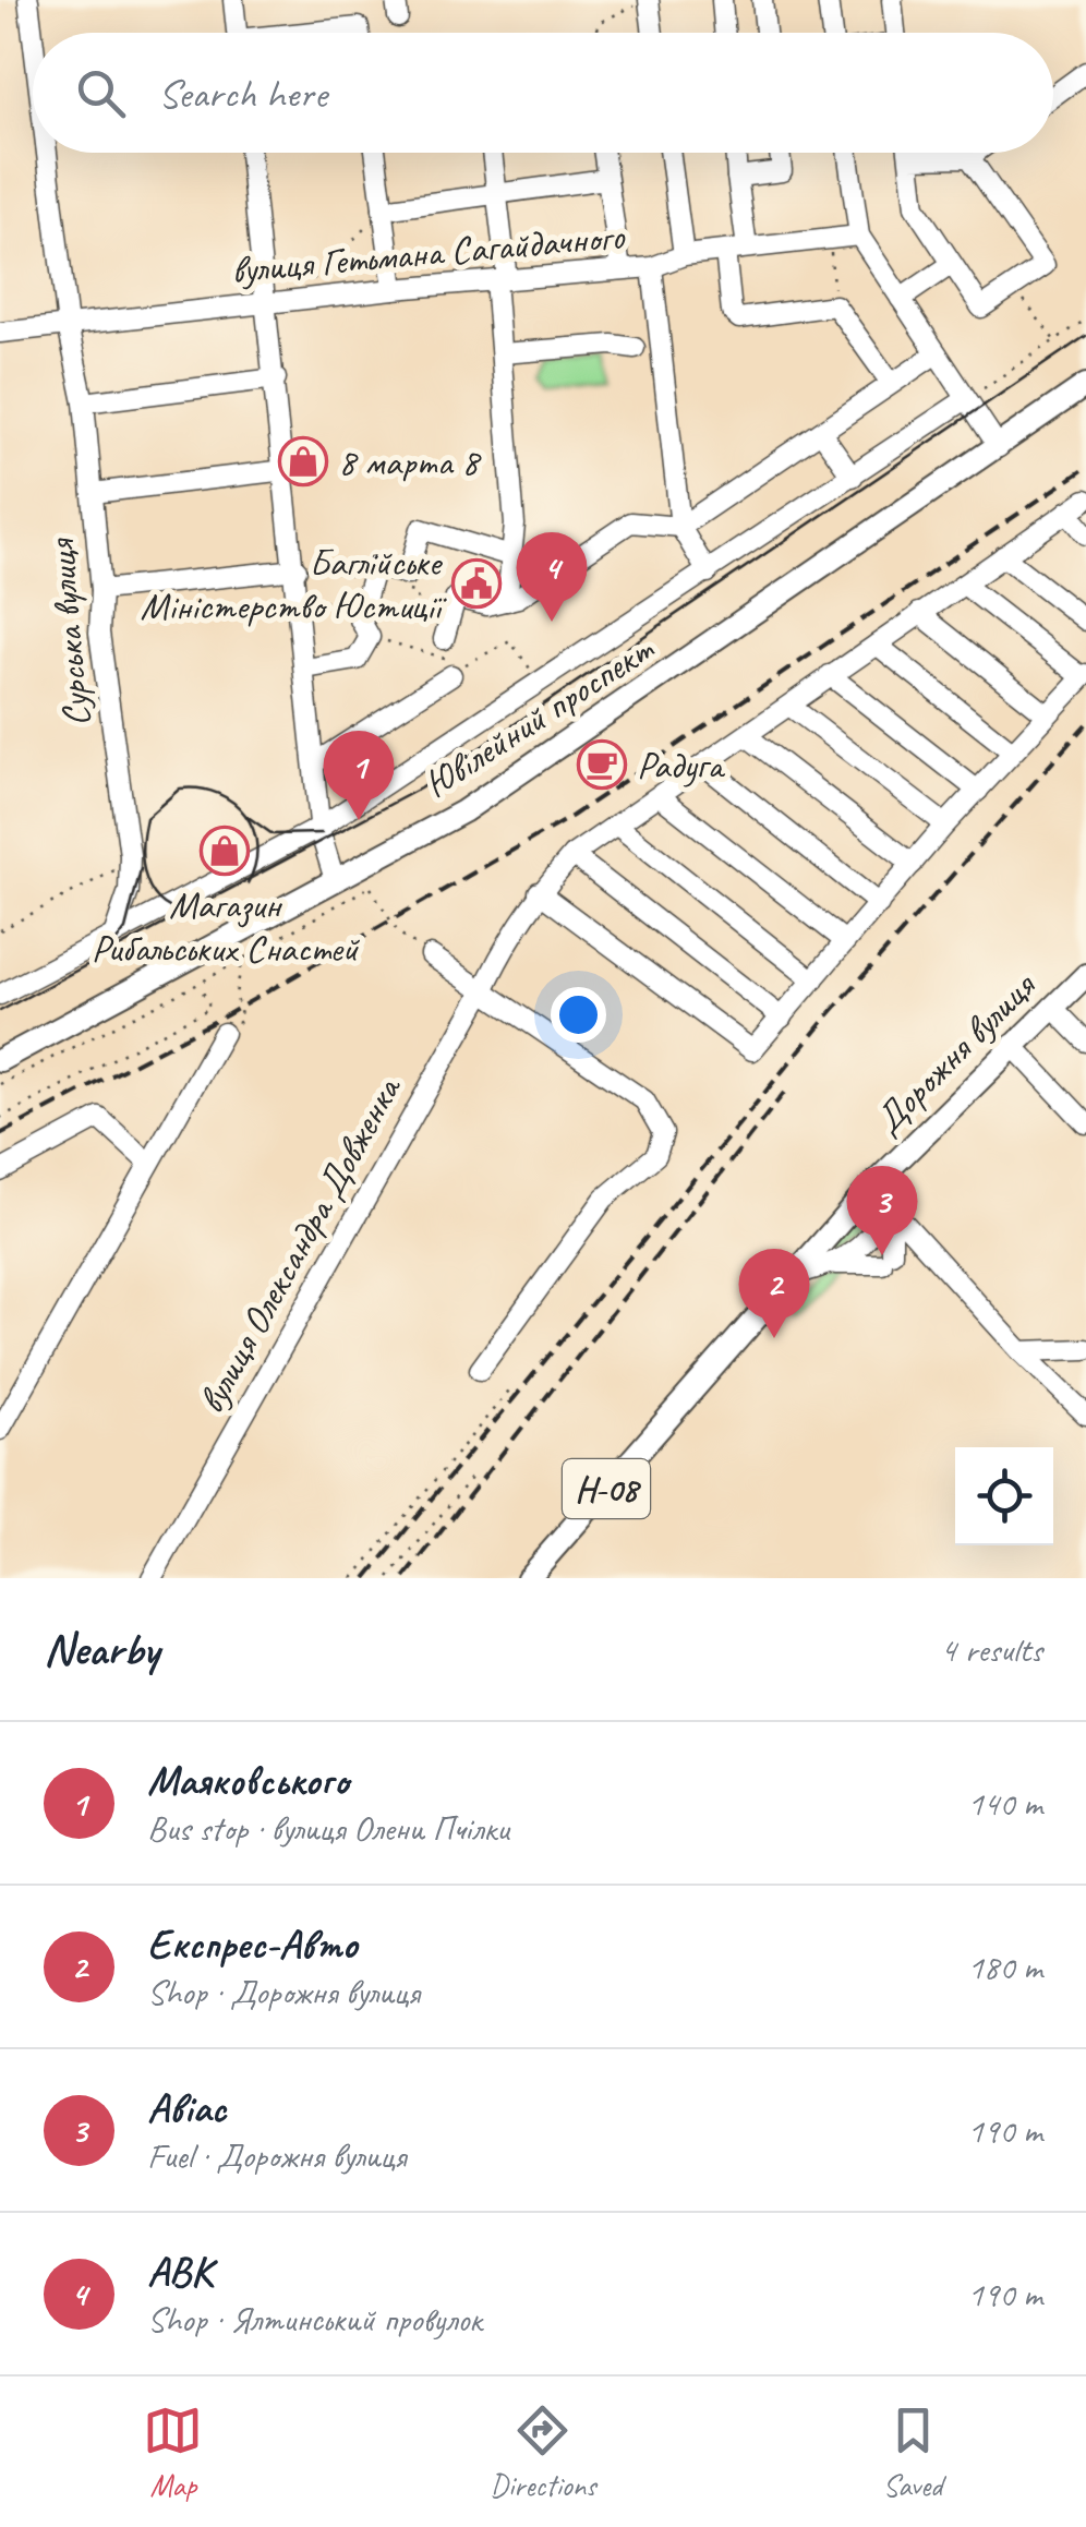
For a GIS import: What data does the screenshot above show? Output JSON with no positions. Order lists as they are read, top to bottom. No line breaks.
{"streets":{"main road":["Ювілейний проспект","Дорожня вулиця","Н-08"],"street":["вулиця Гетьмана Сагайдачного","Сурська вулиця","вулиця Олександра Довженка"]},"crossings":[["вулиця Гетьмана Сагайдачного","Сурська вулиця"]],"places":{"shop":["8 марта 8","Магазин Рибальських Снастей"],"public building":["Баглійське Міністерство Юстиції"],"cafe":["Радуга"]},"page":{"search":"Search here","pins":["4","1","3","2"],"heading":["Nearby","4 results"],"list":[{"mark":"1","name":"Маяковського","note":"Bus stop · вулиця Олени Пчілки","value":"140 m"},{"mark":"2","name":"Експрес-Авто","note":"Shop · Дорожня вулиця","value":"180 m"},{"mark":"3","name":"Авіас","note":"Fuel · Дорожня вулиця","value":"190 m"},{"mark":"4","name":"АВК","note":"Shop · Ялтинський провулок","value":"190 m"}],"nav":["Map","Directions","Saved"]}}
